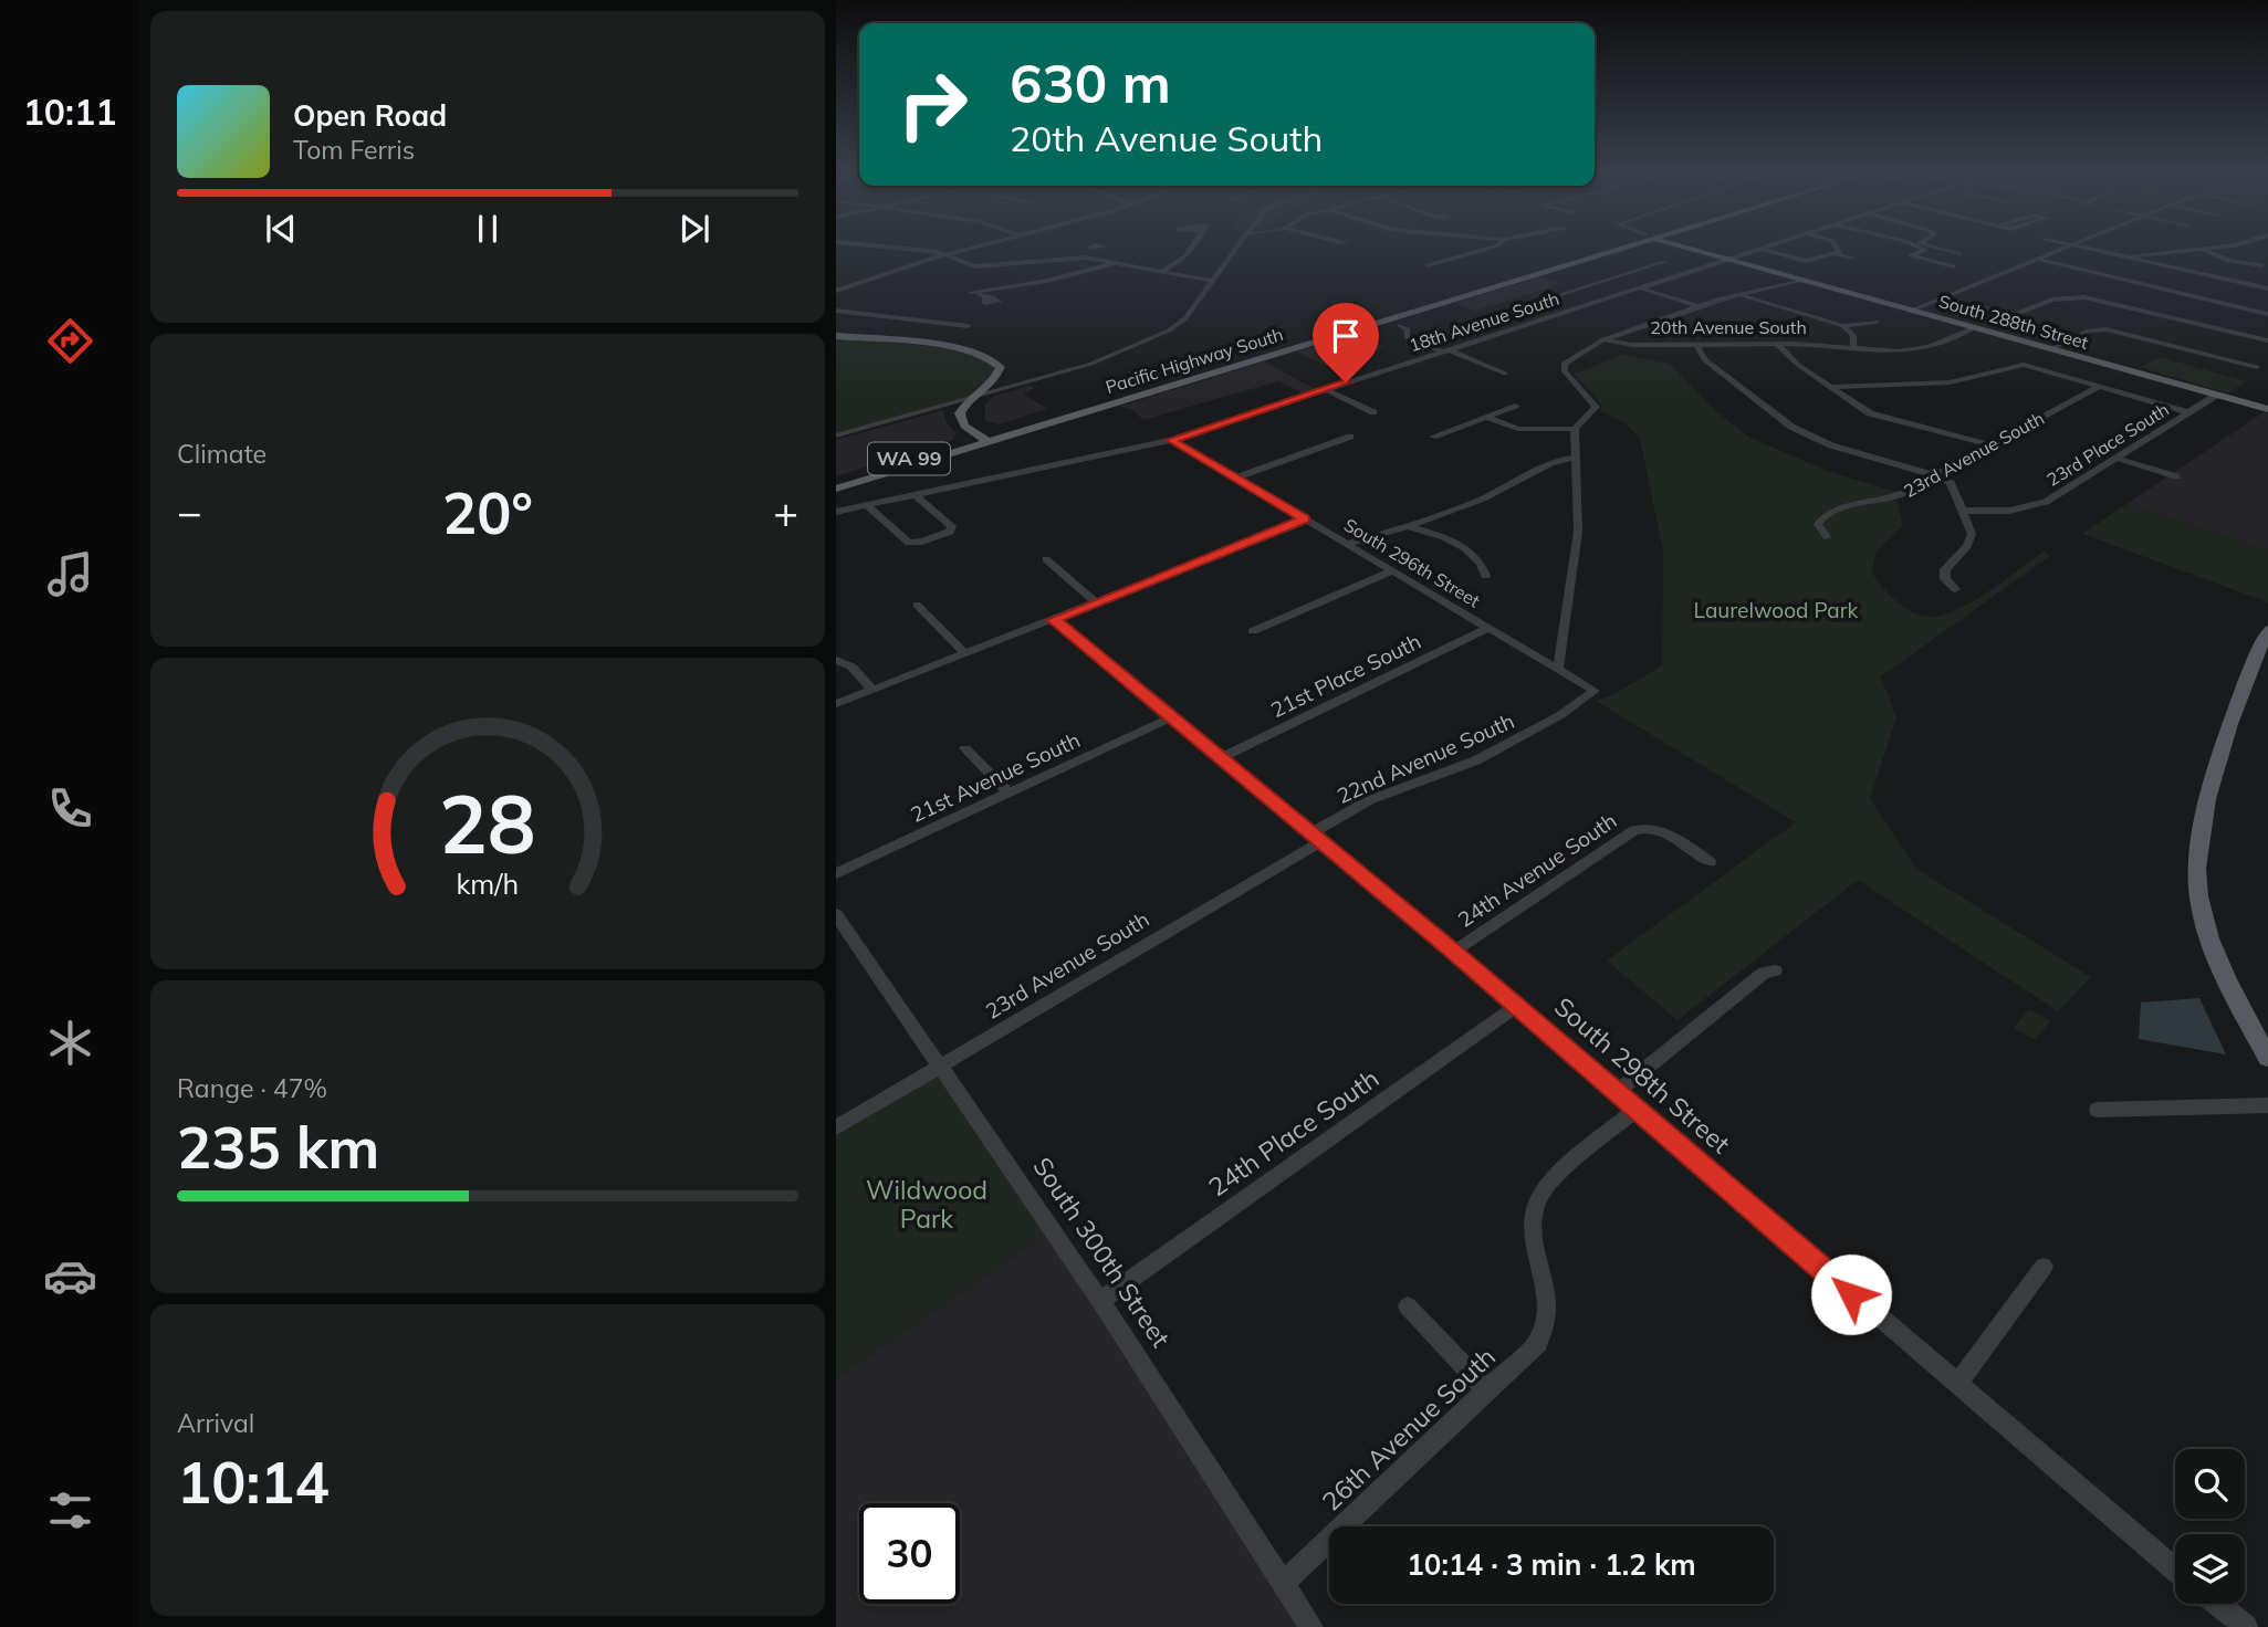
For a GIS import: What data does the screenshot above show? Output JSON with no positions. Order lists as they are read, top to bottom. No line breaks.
{"streets":{"main road":["South 288th Street","Pacific Highway South","WA 99"],"street":["18th Avenue South","20th Avenue South","23rd Place South","23rd Avenue South","South 296th Street","21st Place South","22nd Avenue South","21st Avenue South","24th Avenue South","South 298th Street","24th Place South","South 300th Street","26th Avenue South"]},"crossings":[["18th Avenue South","South 288th Street"],["18th Avenue South","South 296th Street"],["South 288th Street","23rd Place South"],["23rd Avenue South","22nd Avenue South"],["23rd Avenue South","South 298th Street"],["23rd Avenue South","South 300th Street"],["South 296th Street","21st Place South"],["South 296th Street","22nd Avenue South"],["21st Place South","South 298th Street"],["22nd Avenue South","South 298th Street"],["21st Avenue South","South 298th Street"],["24th Avenue South","South 298th Street"],["South 298th Street","24th Place South"],["South 298th Street","26th Avenue South"],["24th Place South","South 300th Street"],["South 300th Street","26th Avenue South"]],"parks":["Laurelwood Park","Wildwood Park"],"page":{"tabs":"10:11","turn":["630 m","20th Avenue South"],"song":["Open Road","Tom Ferris"],"tile":["Climate",["Range · 47%","235 km"],["Arrival","10:14"]],"heat":["−","20°","+"],"limit":"30","trip":"10:14 · 3 min · 1.2 km","gauge":["28","km/h"]}}
